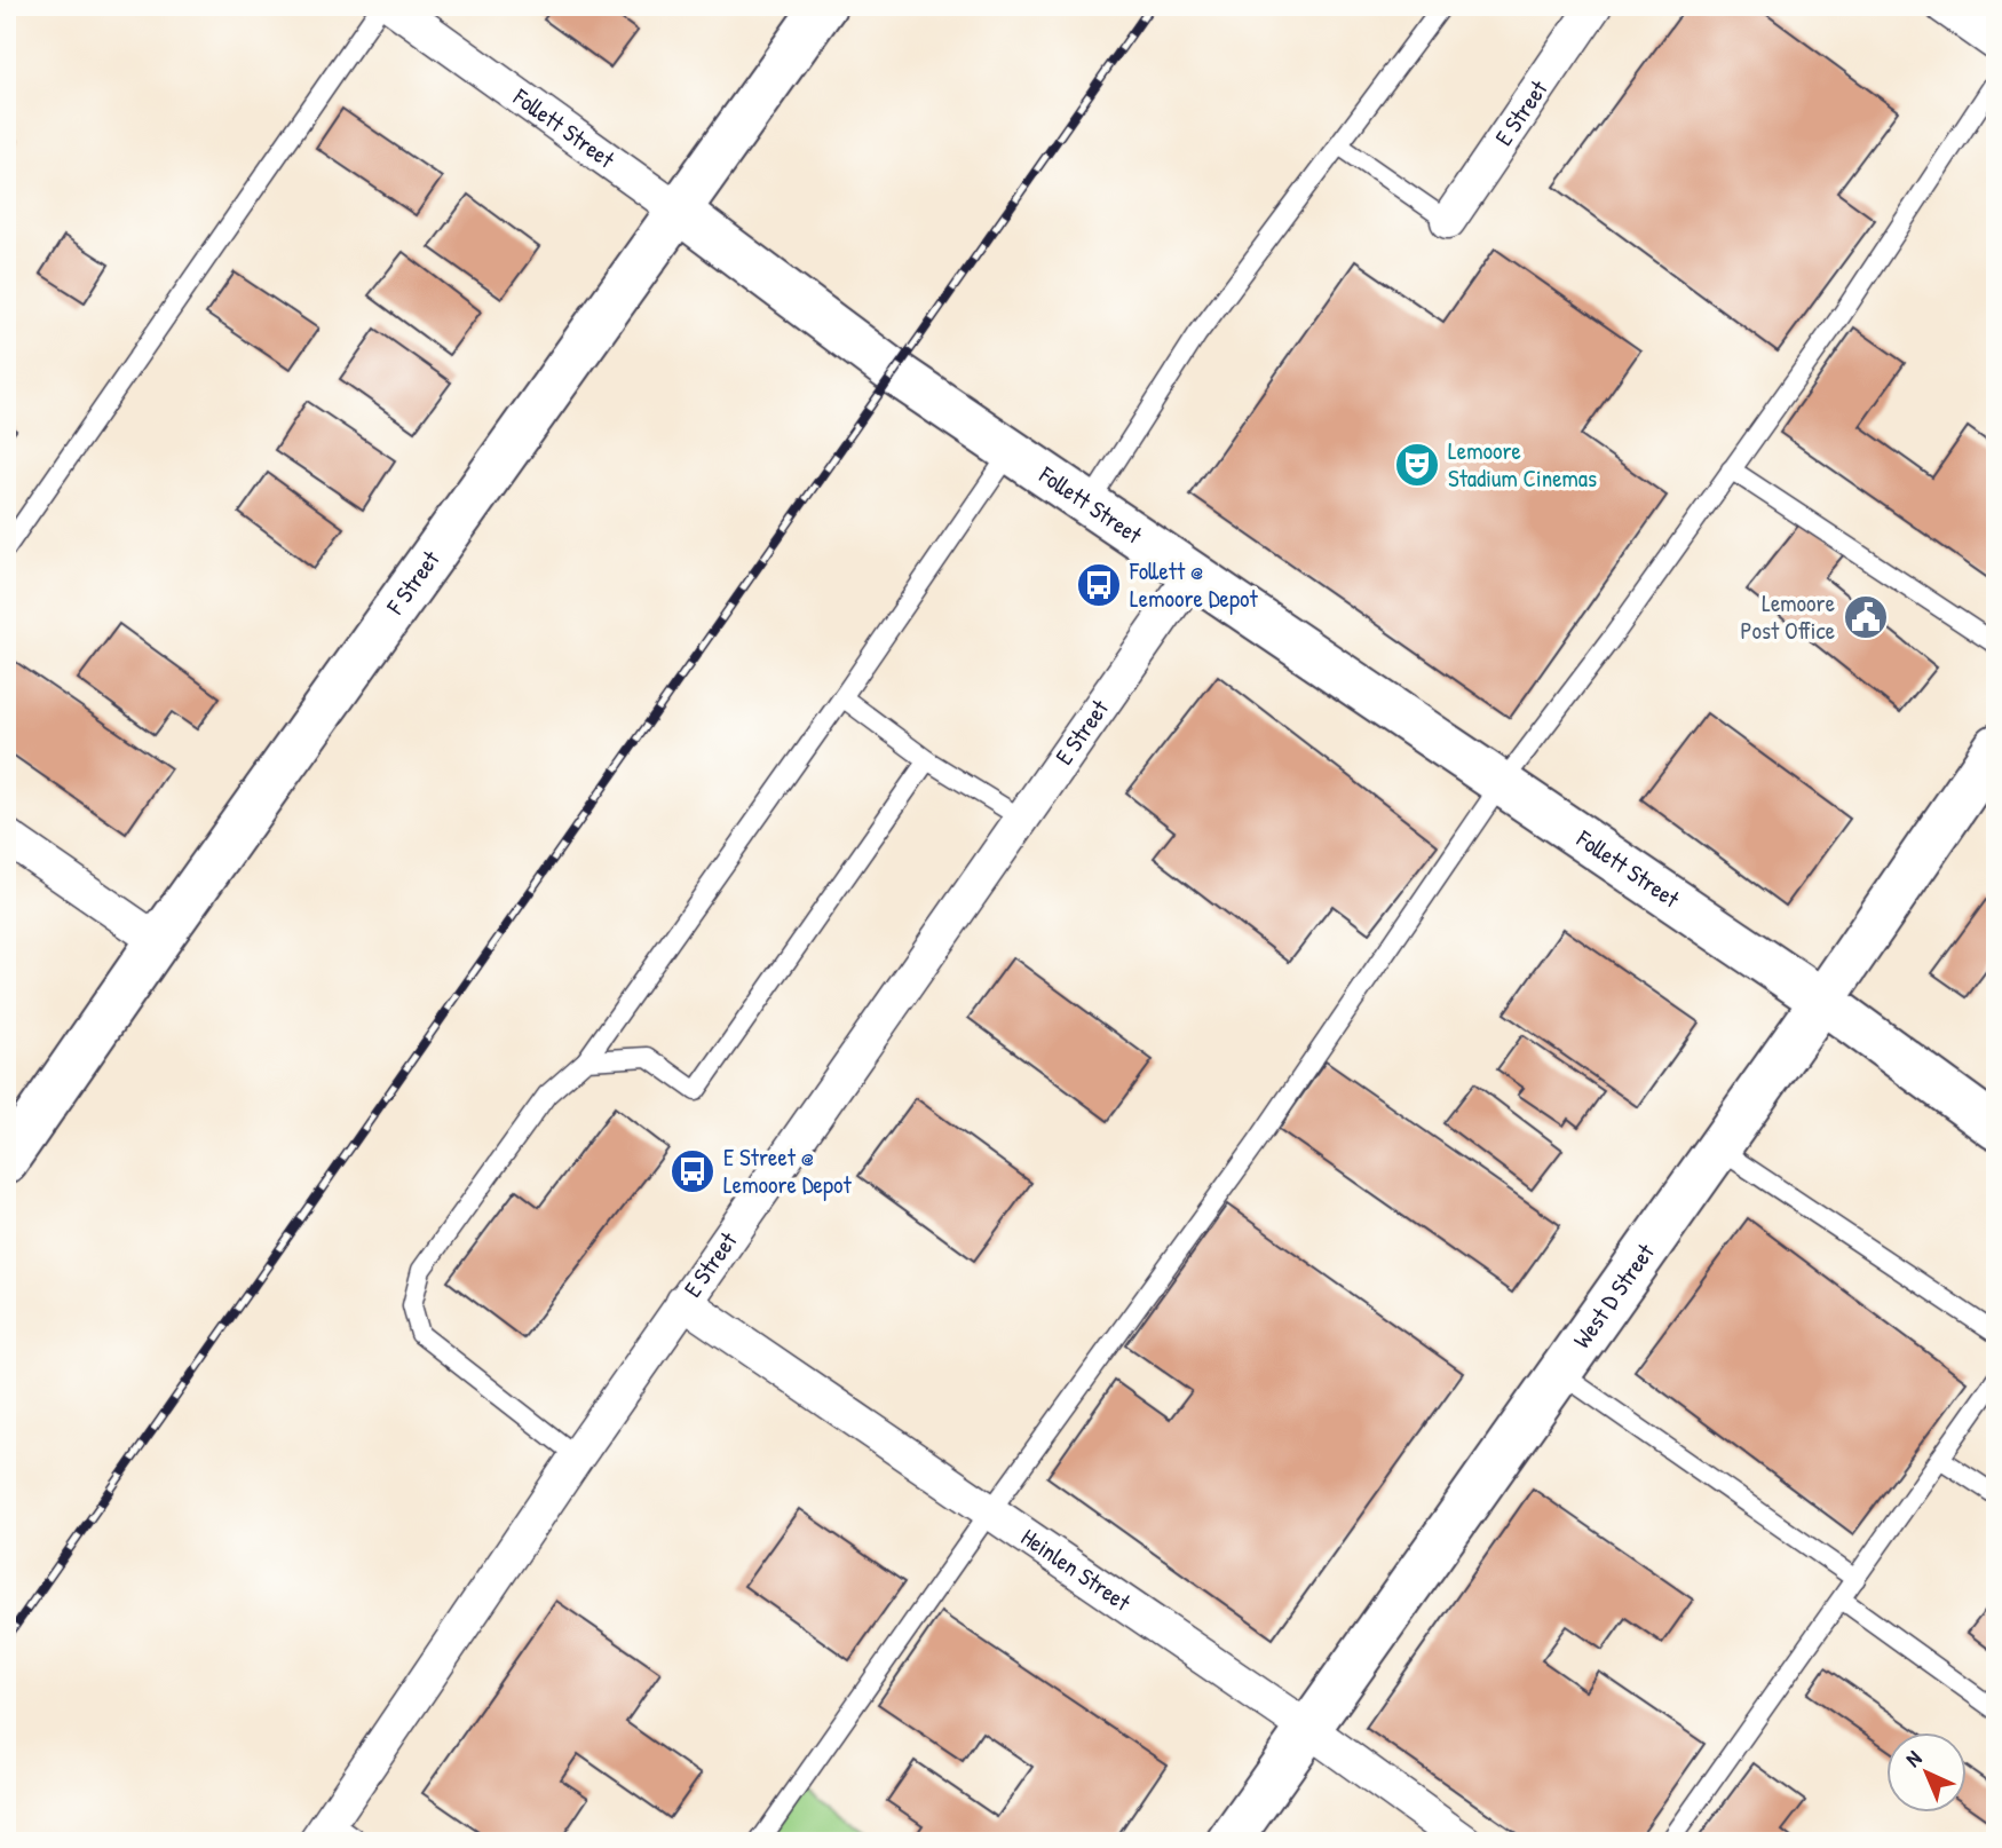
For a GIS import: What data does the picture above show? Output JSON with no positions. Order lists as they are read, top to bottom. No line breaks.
{"streets":{"street":["E Street","Follett Street","F Street","West D Street","Heinlen Street"]},"crossings":[["E Street","Follett Street"],["E Street","Heinlen Street"],["Follett Street","F Street"],["Follett Street","West D Street"],["West D Street","Heinlen Street"]],"places":{"theatre":["Lemoore Stadium Cinemas"],"bus stop":["Follett @ Lemoore Depot","E Street @ Lemoore Depot"],"public building":["Lemoore Post Office"]},"north":"top left"}
